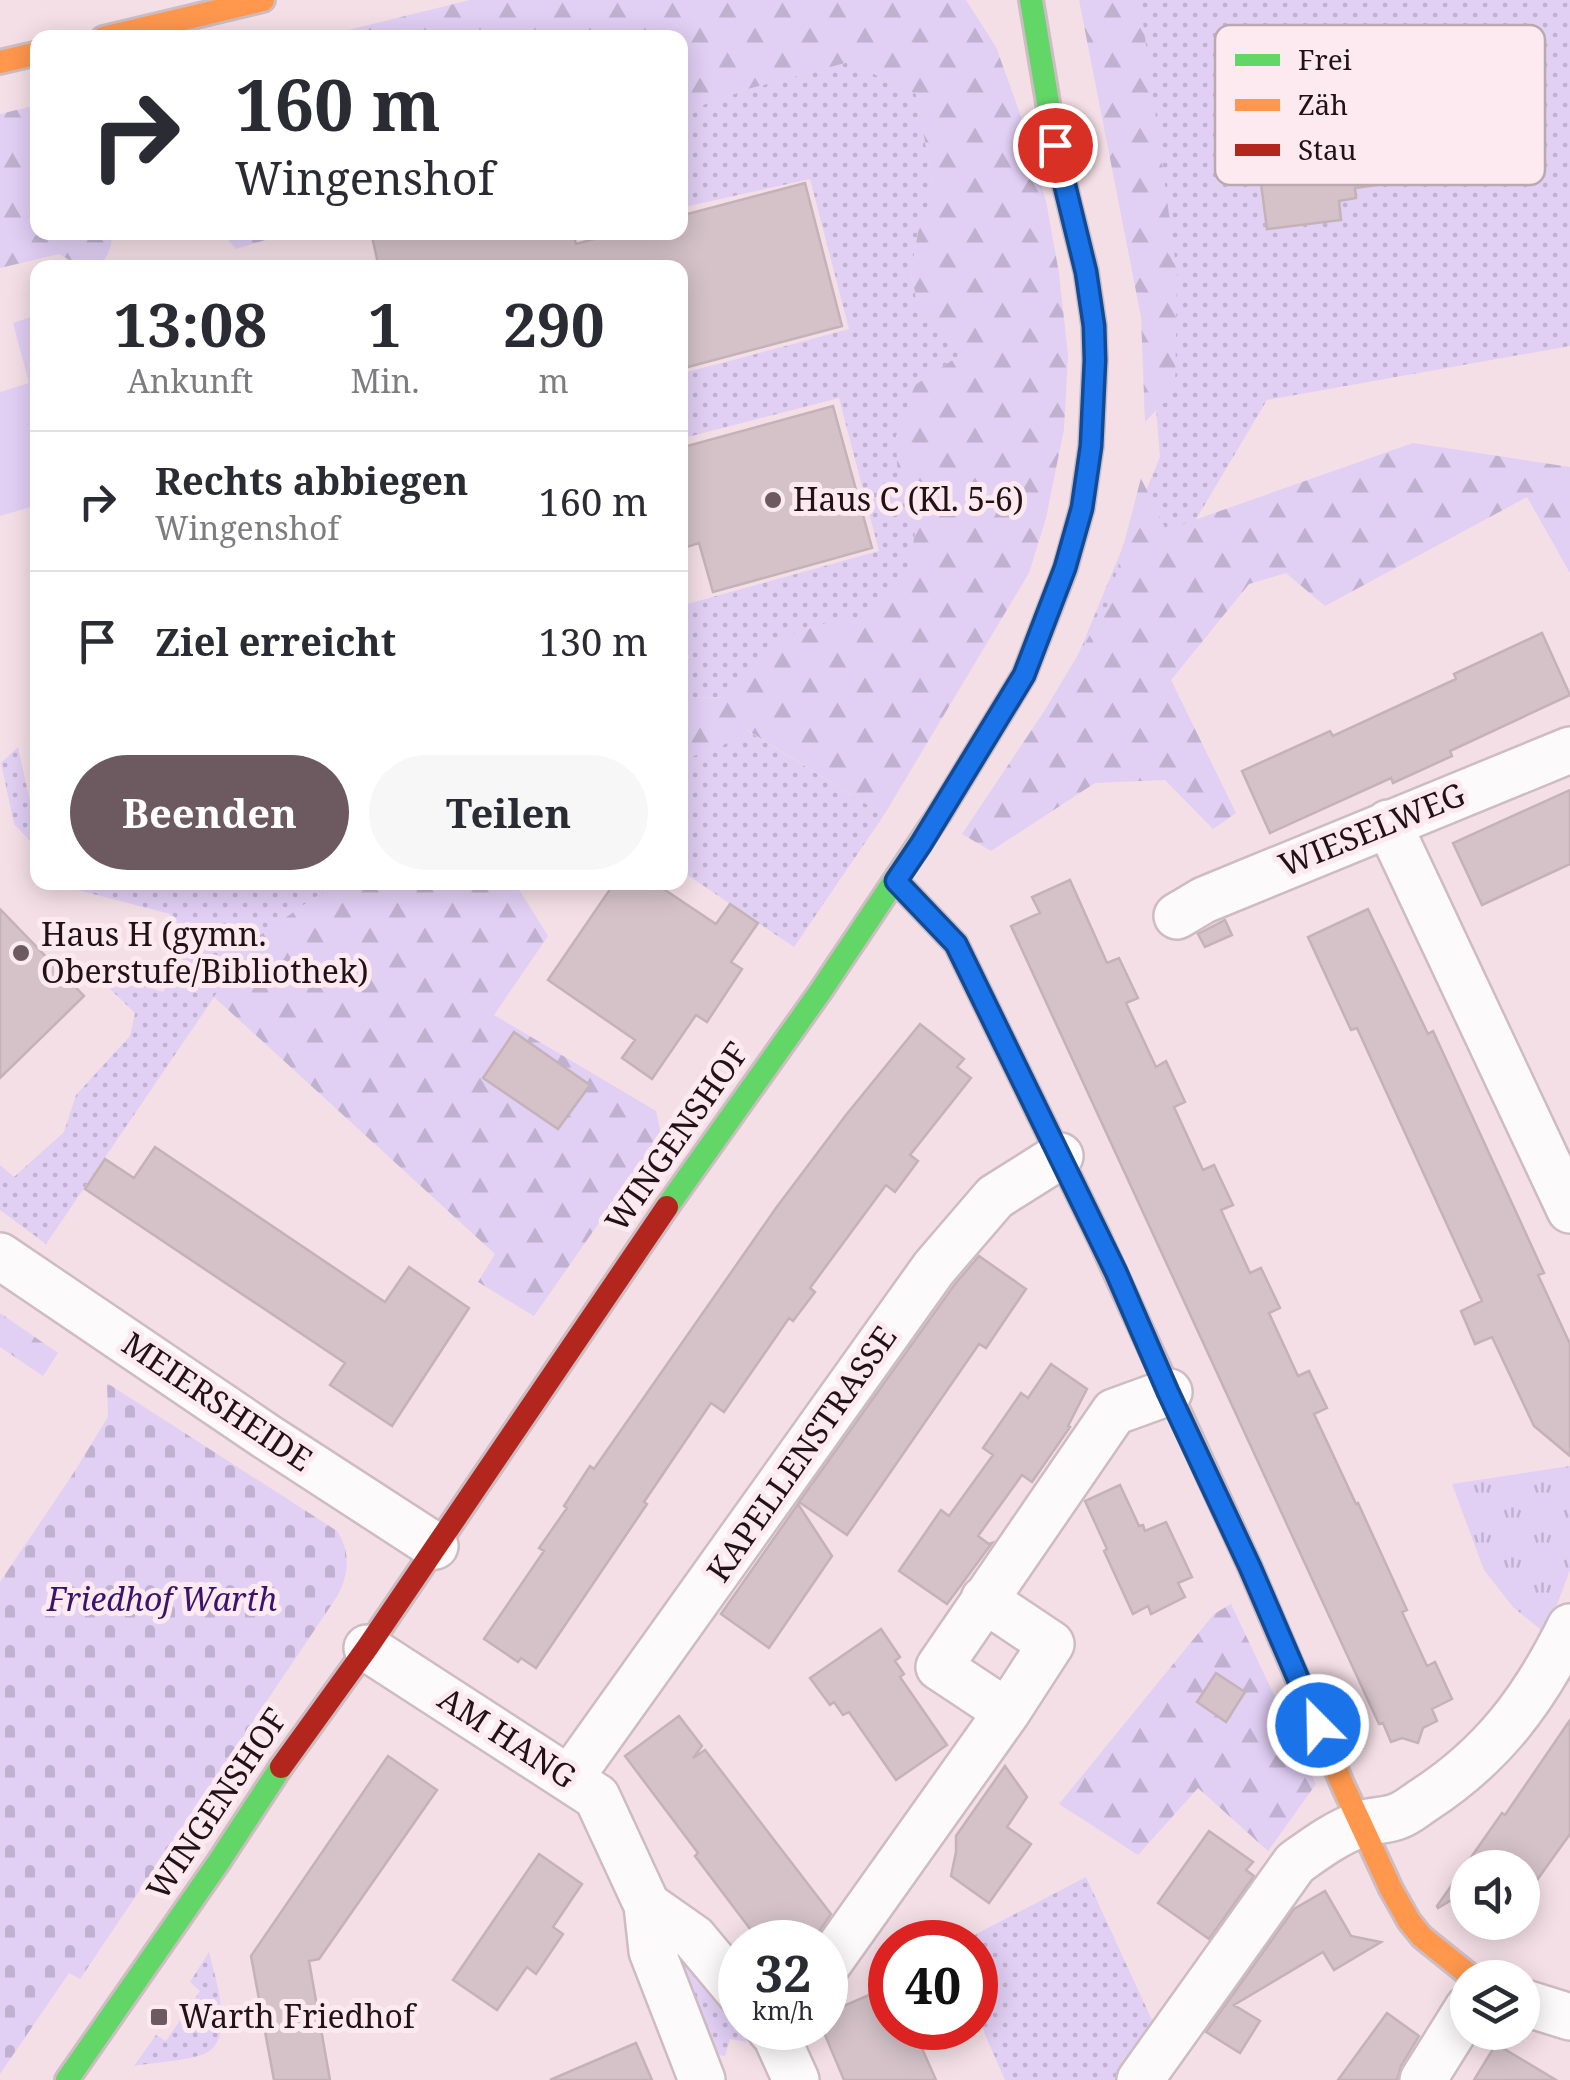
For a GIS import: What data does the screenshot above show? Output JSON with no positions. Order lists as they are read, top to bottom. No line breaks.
{"streets":{"main road":["WINGENSHOF"],"street":["WIESELWEG","MEIERSHEIDE","KAPELLENSTRASSE","AM HANG"]},"crossings":[["WINGENSHOF","MEIERSHEIDE"],["WINGENSHOF","AM HANG"],["KAPELLENSTRASSE","AM HANG"]],"parks":["Friedhof Warth"],"places":{"other":["Haus C (Kl. 5-6)","Haus H (gymn. Oberstufe/Bibliothek)"],"transit":["Warth Friedhof"]},"legend":["Frei","Zäh","Stau"],"page":{"turn":["160 m","Wingenshof"],"eta":["13:08","Ankunft","1","Min.","290","m"],"list":[{"name":"Rechts abbiegen","note":"Wingenshof","value":"160 m"},{"name":"Ziel erreicht","value":"130 m"}],"buttons":["Beenden","Teilen"],"speed":"32 km/h","limit":"40"}}
